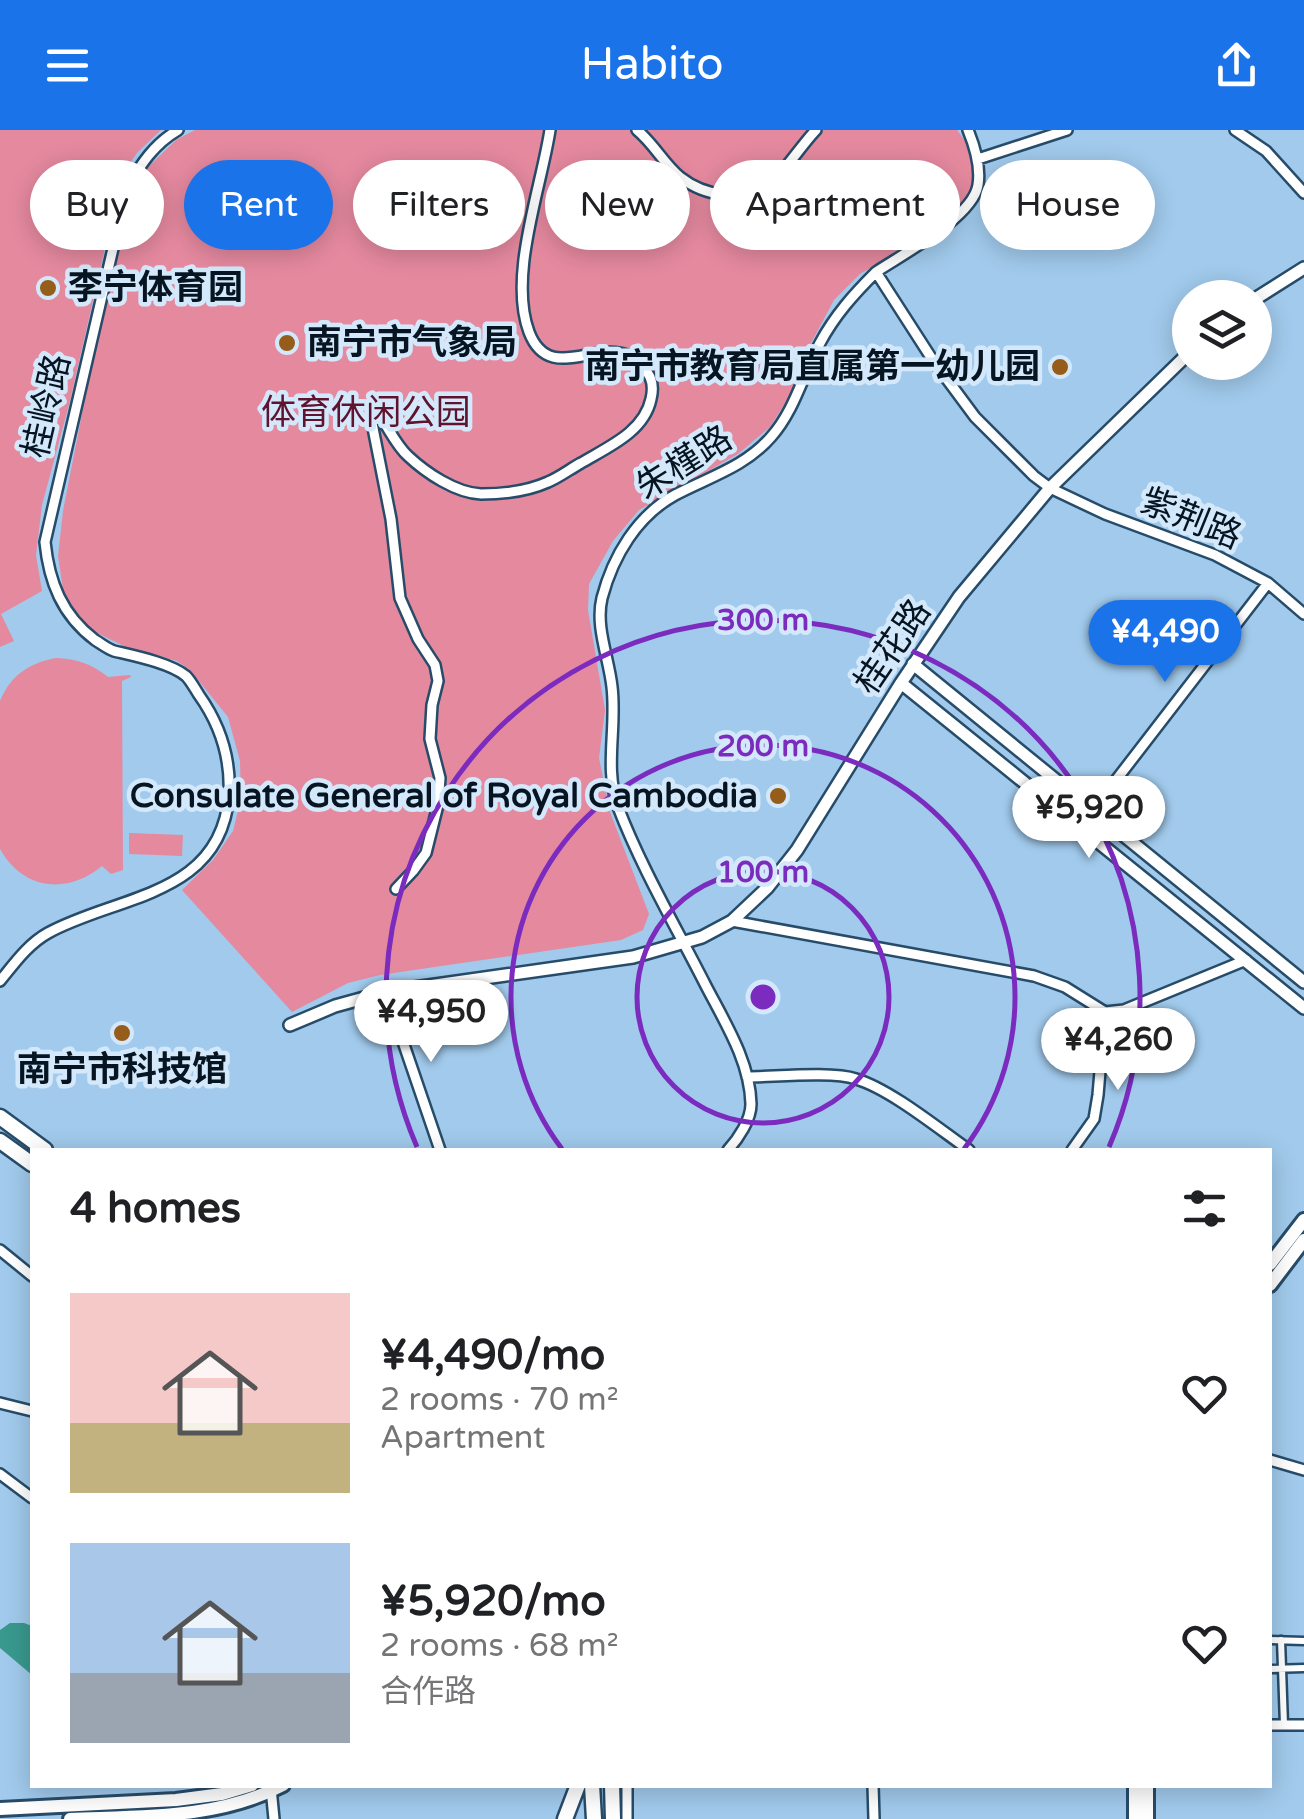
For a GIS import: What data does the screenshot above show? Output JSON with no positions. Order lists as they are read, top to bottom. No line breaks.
{"streets":{"street":["桂岭路","朱槿路","紫荆路","桂花路"]},"crossings":[["朱槿路","桂花路"],["紫荆路","桂花路"]],"parks":["体育休闲公园"],"places":["李宁体育园","南宁市气象局","南宁市教育局直属第一幼儿园","Consulate General of Royal Cambodia","南宁市科技馆"],"page":{"header":"Habito","chip":["Buy","Rent","Filters","New","Apartment","House"],"price":["¥4,490","¥5,920","¥4,950","¥4,260"],"heading":"4 homes","list":[{"name":"¥4,490/mo","note":"2 rooms · 70 m² · Apartment"},{"name":"¥5,920/mo","note":"2 rooms · 68 m² · 合作路"}]},"rings":["300 m","200 m","100 m"]}
